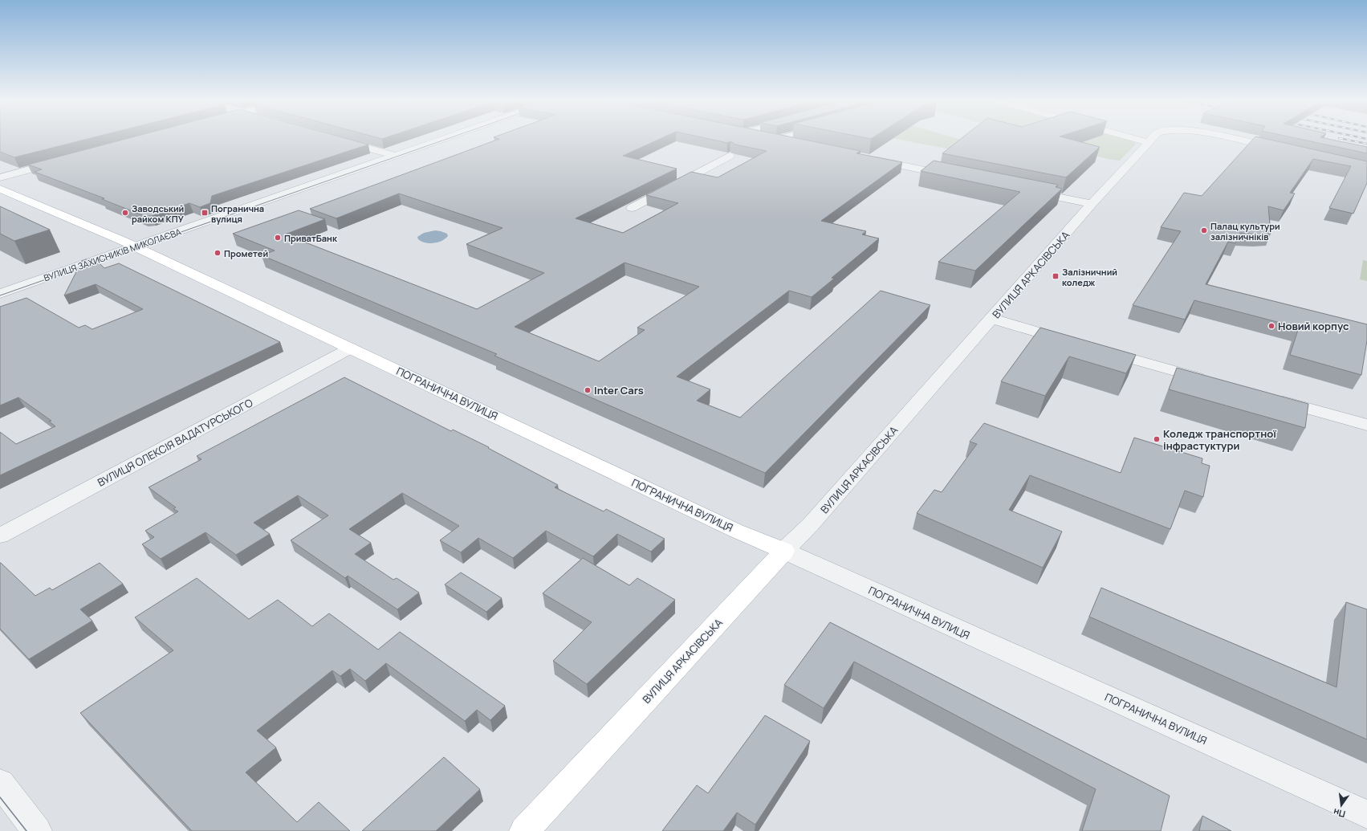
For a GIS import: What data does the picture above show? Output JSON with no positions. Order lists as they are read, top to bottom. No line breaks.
{"streets":{"main road":["ВУЛИЦЯ АРКАСІВСЬКА","ПОГРАНИЧНА ВУЛИЦЯ"],"street":["ВУЛИЦЯ ЗАХИСНИКІВ МИКОЛАЄВА","ВУЛИЦЯ ОЛЕКСІЯ ВАДАТУРСЬКОГО"]},"crossings":[["ВУЛИЦЯ ЗАХИСНИКІВ МИКОЛАЄВА","ПОГРАНИЧНА ВУЛИЦЯ"],["ВУЛИЦЯ АРКАСІВСЬКА","ПОГРАНИЧНА ВУЛИЦЯ"],["ПОГРАНИЧНА ВУЛИЦЯ","ВУЛИЦЯ ОЛЕКСІЯ ВАДАТУРСЬКОГО"]],"places":{"other":["Заводський райком КПУ","Палац культури залізничніків","ПриватБанк","Прометей","Новий корпус","Inter Cars","Коледж транспортної інфрастуктури"],"transit":["Погранична вулиця","Залізничний коледж"]},"north":"bottom"}
